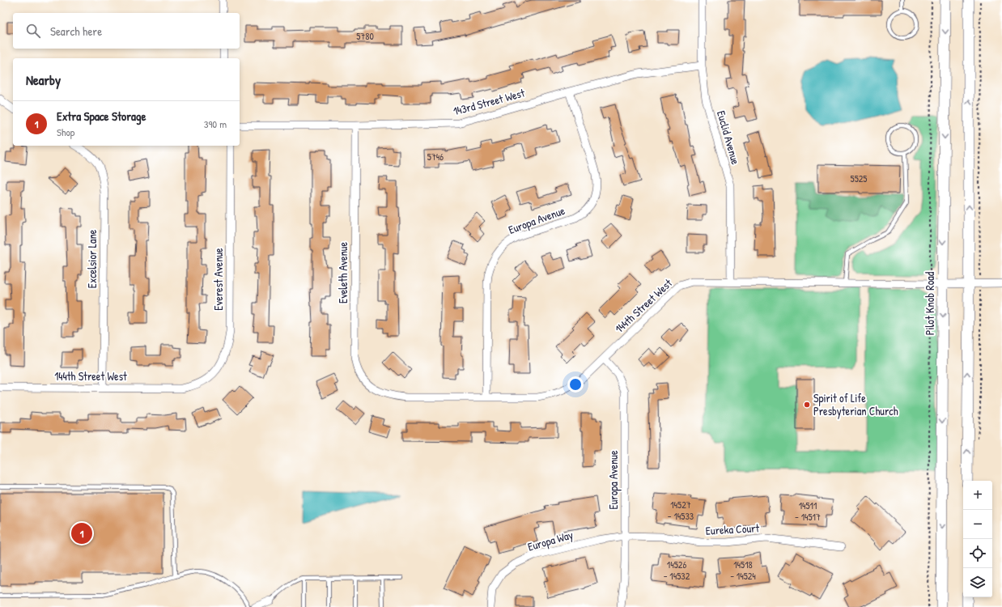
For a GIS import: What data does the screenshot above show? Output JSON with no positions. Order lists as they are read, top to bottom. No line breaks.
{"streets":{"main road":["Pilot Knob Road"],"street":["143rd Street West","Euclid Avenue","Europa Avenue","Excelsior Lane","Eveleth Avenue","Everest Avenue","144th Street West","Eureka Court","Europa Way"]},"crossings":[["143rd Street West","Euclid Avenue"],["143rd Street West","Europa Avenue"],["143rd Street West","Eveleth Avenue"],["Euclid Avenue","144th Street West"],["Europa Avenue","144th Street West"],["Europa Avenue","Eureka Court"],["Europa Avenue","Europa Way"],["Excelsior Lane","144th Street West"],["Eveleth Avenue","144th Street West"],["Everest Avenue","144th Street West"],["Pilot Knob Road","144th Street West"],["Eureka Court","Europa Way"]],"places":["Spirit of Life Presbyterian Church"],"house_numbers":["5780","5746","5525","14527 - 14533","14511 - 14517","14526 - 14532","14518 - 14524"],"page":{"search":"Search here","heading":"Nearby","list":[{"mark":"1","name":"Extra Space Storage","note":"Shop","value":"390 m"}],"map_buttons":["+","−"],"pins":"1"}}
